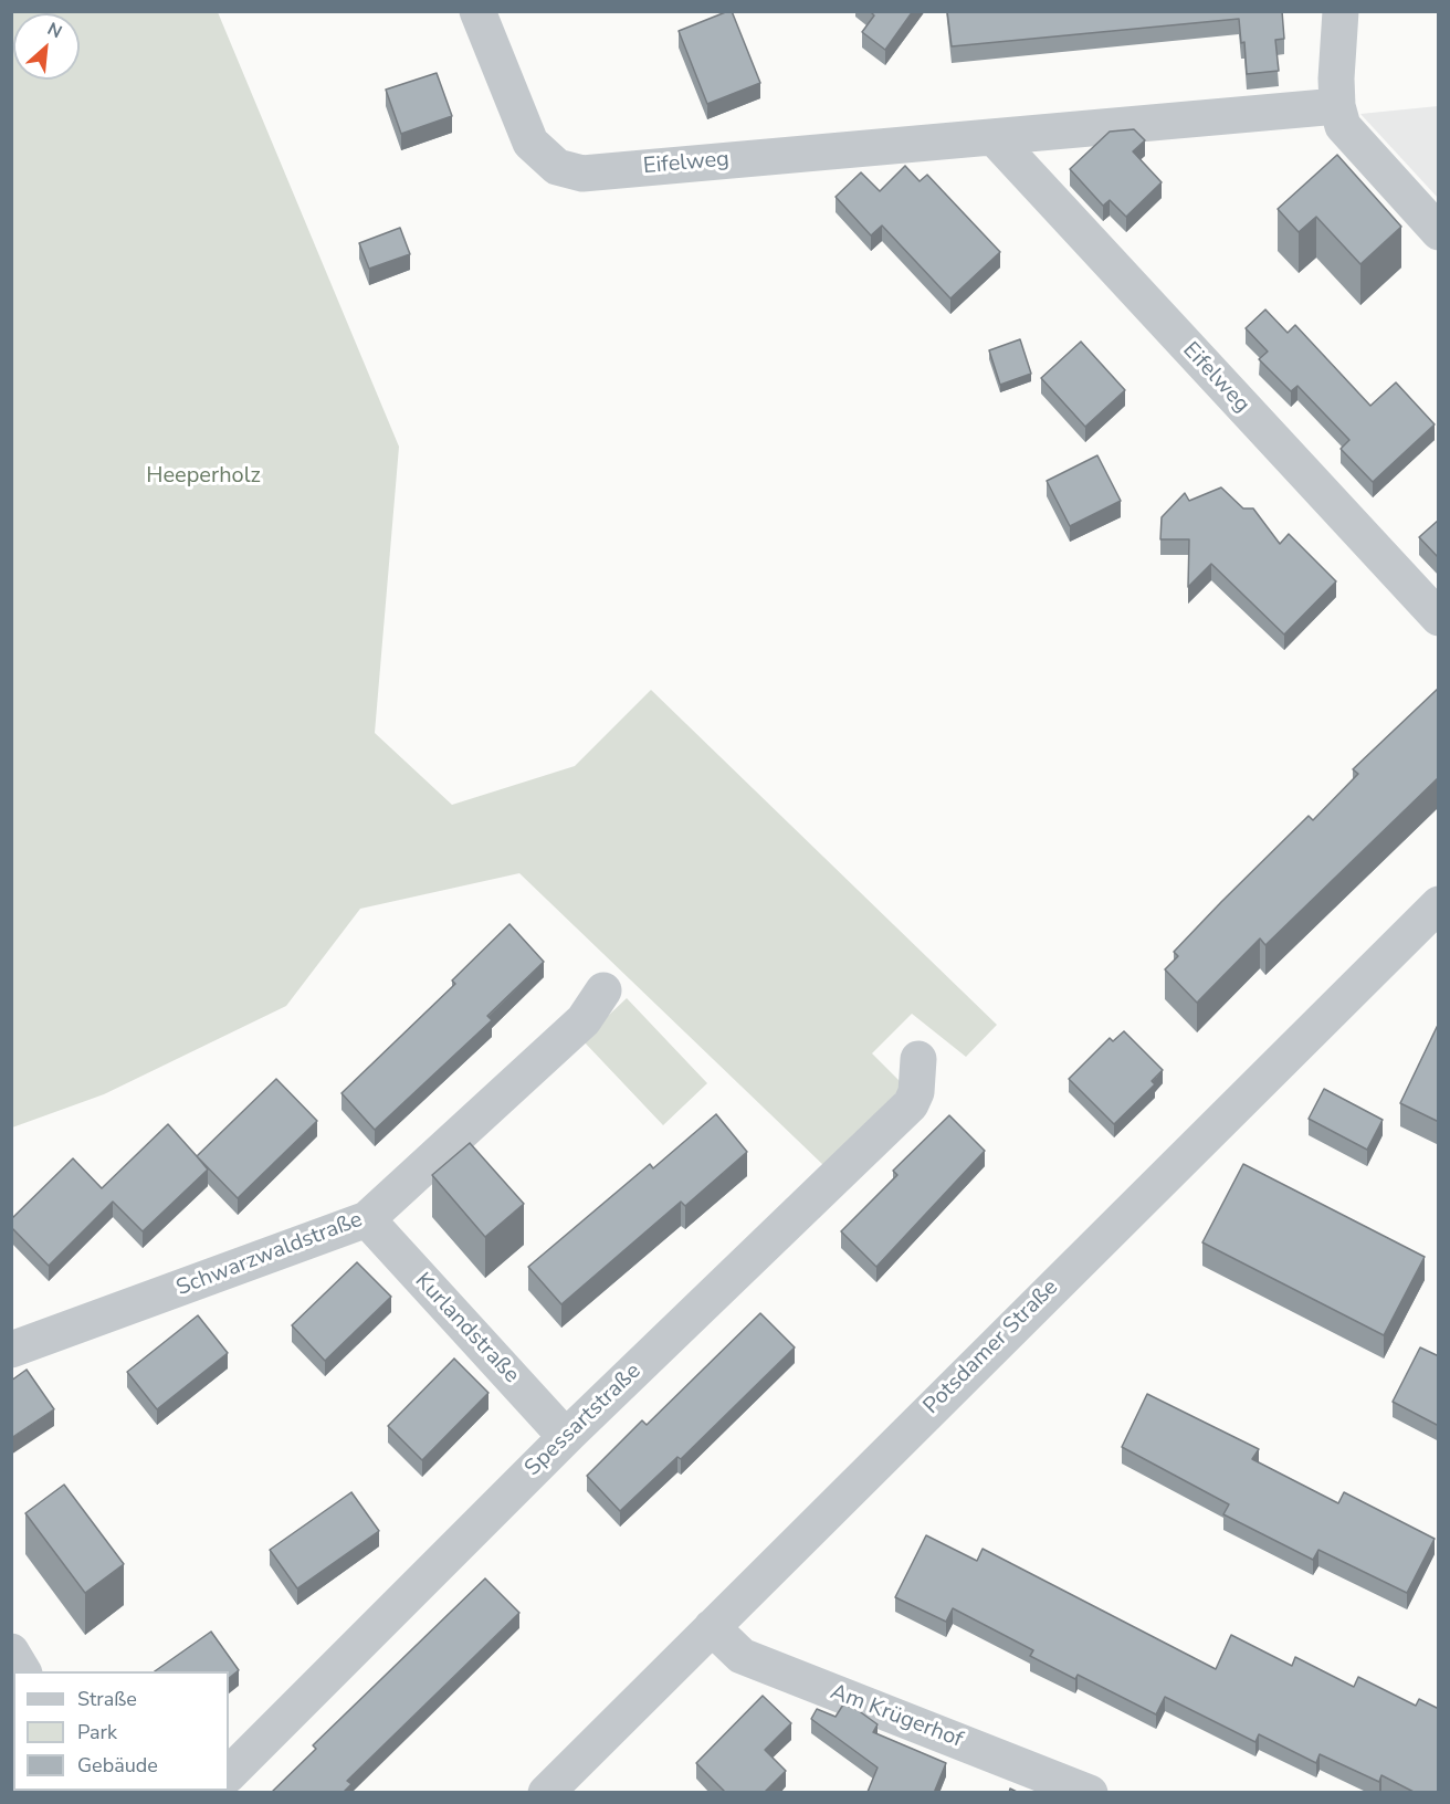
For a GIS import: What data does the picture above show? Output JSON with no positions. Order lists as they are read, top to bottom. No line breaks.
{"streets":{"street":["Eifelweg","Schwarzwaldstraße","Kurlandstraße","Potsdamer Straße","Spessartstraße","Am Krügerhof"]},"crossings":[["Schwarzwaldstraße","Kurlandstraße"],["Kurlandstraße","Spessartstraße"],["Potsdamer Straße","Am Krügerhof"]],"parks":["Heeperholz"],"legend":["Straße","Park","Gebäude"],"north":"top right"}
